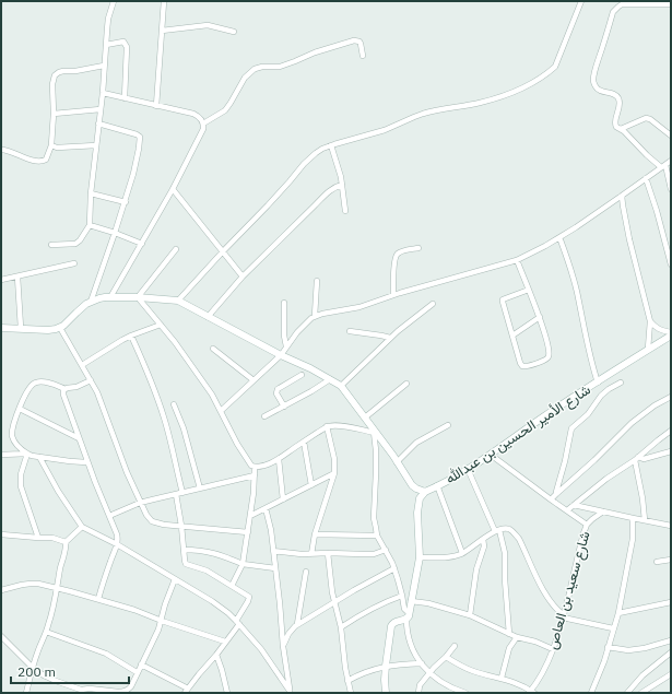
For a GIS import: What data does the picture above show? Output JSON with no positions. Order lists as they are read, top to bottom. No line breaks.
{"streets":{"street":["شارع الأمير الحسين بن عبدالله","شارع سعيد بن العاص"]},"crossings":[["شارع الأمير الحسين بن عبدالله","شارع سعيد بن العاص"]],"scale_bar":"200 m"}
